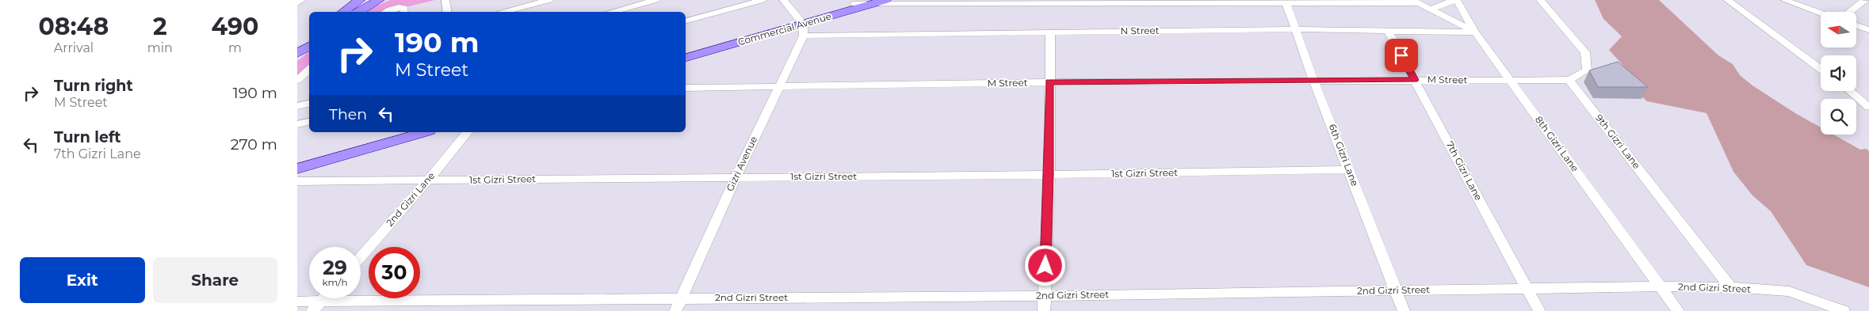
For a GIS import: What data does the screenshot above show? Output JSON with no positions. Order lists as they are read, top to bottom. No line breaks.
{"streets":{"main road":["Commercial Avenue"],"street":["N Street","M Street","9th Gizri Lane","8th Gizri Lane","6th Gizri Lane","Gizri Avenue","7th Gizri Lane","1st Gizri Street","2nd Gizri Lane","2nd Gizri Street"]},"crossings":[["N Street","8th Gizri Lane"],["N Street","6th Gizri Lane"],["N Street","Gizri Avenue"],["N Street","7th Gizri Lane"],["M Street","9th Gizri Lane"],["M Street","8th Gizri Lane"],["M Street","6th Gizri Lane"],["M Street","Gizri Avenue"],["M Street","7th Gizri Lane"],["9th Gizri Lane","2nd Gizri Street"],["8th Gizri Lane","2nd Gizri Street"],["6th Gizri Lane","1st Gizri Street"],["6th Gizri Lane","2nd Gizri Street"],["Gizri Avenue","1st Gizri Street"],["Gizri Avenue","2nd Gizri Street"],["7th Gizri Lane","2nd Gizri Street"],["1st Gizri Street","2nd Gizri Lane"]],"north":"left","page":{"eta":["08:48","Arrival","2","min","490","m"],"turn":["190 m","M Street"],"list":[{"name":"Turn right","note":"M Street","value":"190 m"},{"name":"Turn left","note":"7th Gizri Lane","value":"270 m"}],"then":"Then","speed":"29 km/h","limit":"30","buttons":["Exit","Share"]}}
